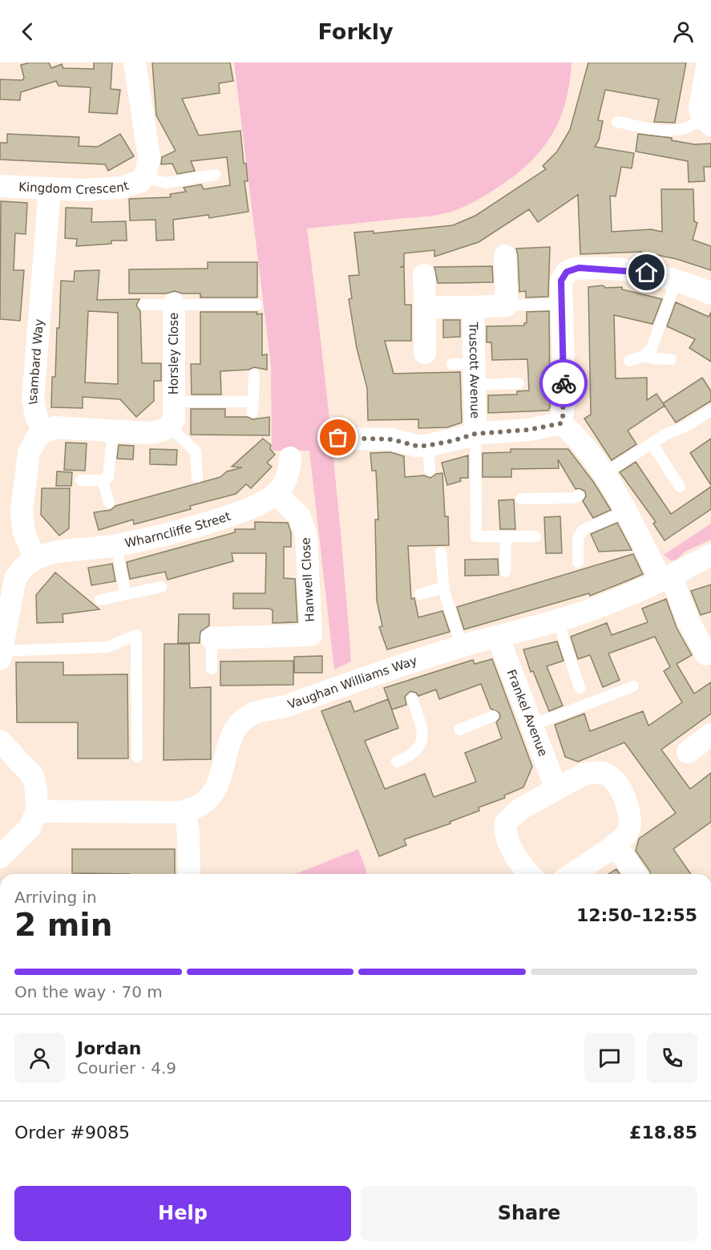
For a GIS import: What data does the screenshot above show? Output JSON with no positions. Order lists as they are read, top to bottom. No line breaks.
{"streets":{"street":["Kingdom Crescent","Horsley Close","Isambard Way","Truscott Avenue","Wharncliffe Street","Hanwell Close","Vaughan Williams Way","Frankel Avenue"]},"crossings":[["Kingdom Crescent","Isambard Way"],["Wharncliffe Street","Hanwell Close"],["Vaughan Williams Way","Frankel Avenue"]],"page":{"header":"Forkly","heading":["2 min","Arriving in","12:50–12:55"],"panel":["Jordan","Courier · 4.9","Order #9085","£18.85"],"bar":"On the way · 70 m","buttons":["Help","Share"]}}
